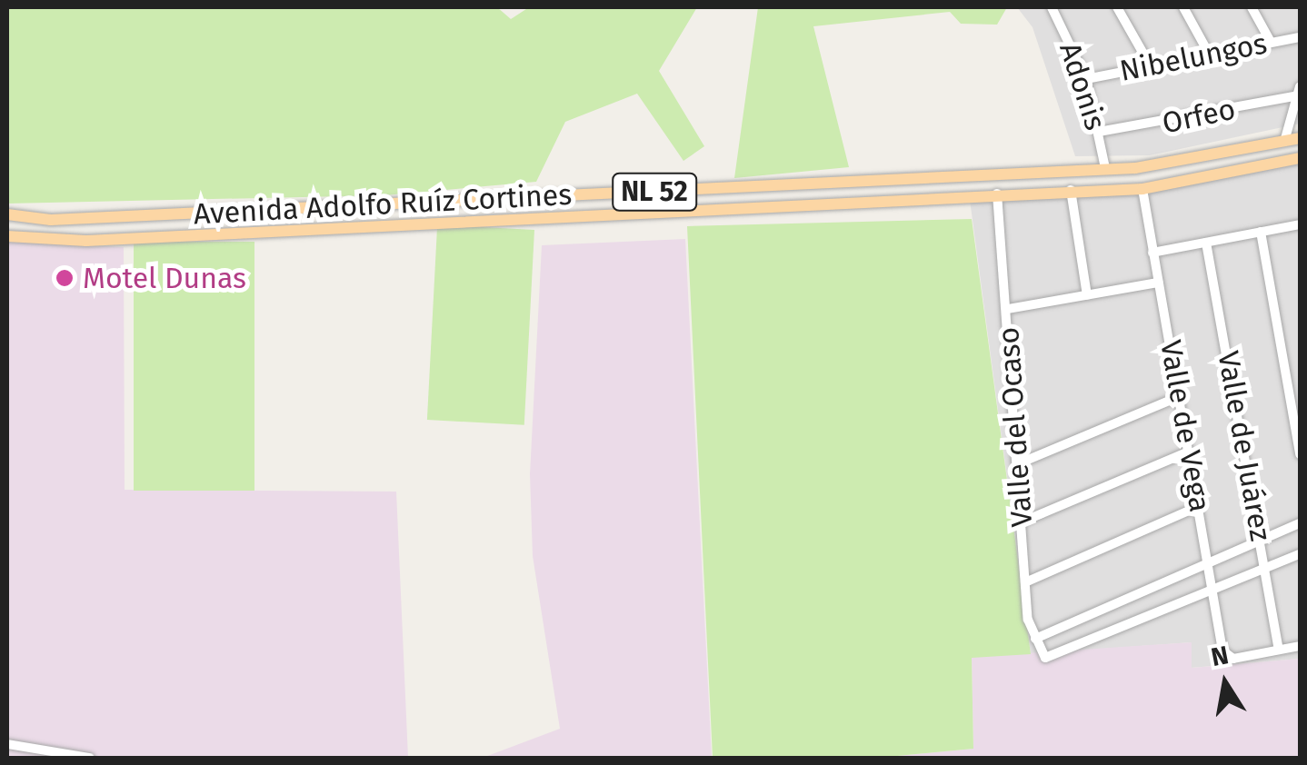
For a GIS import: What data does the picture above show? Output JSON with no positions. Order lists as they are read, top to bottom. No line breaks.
{"streets":{"main road":["NL 52","Avenida Adolfo Ruíz Cortines"],"street":["Nibelungos","Adonis","Orfeo","Valle de Vega","Valle del Ocaso","Valle de Juárez"]},"crossings":[["Nibelungos","Adonis"],["Adonis","Orfeo"],["Adonis","Avenida Adolfo Ruíz Cortines"],["Avenida Adolfo Ruíz Cortines","Valle de Vega"],["Avenida Adolfo Ruíz Cortines","Valle del Ocaso"],["Valle de Vega","Valle del Ocaso"],["Valle de Vega","Valle de Juárez"]],"places":["Motel Dunas"],"north":"top"}
